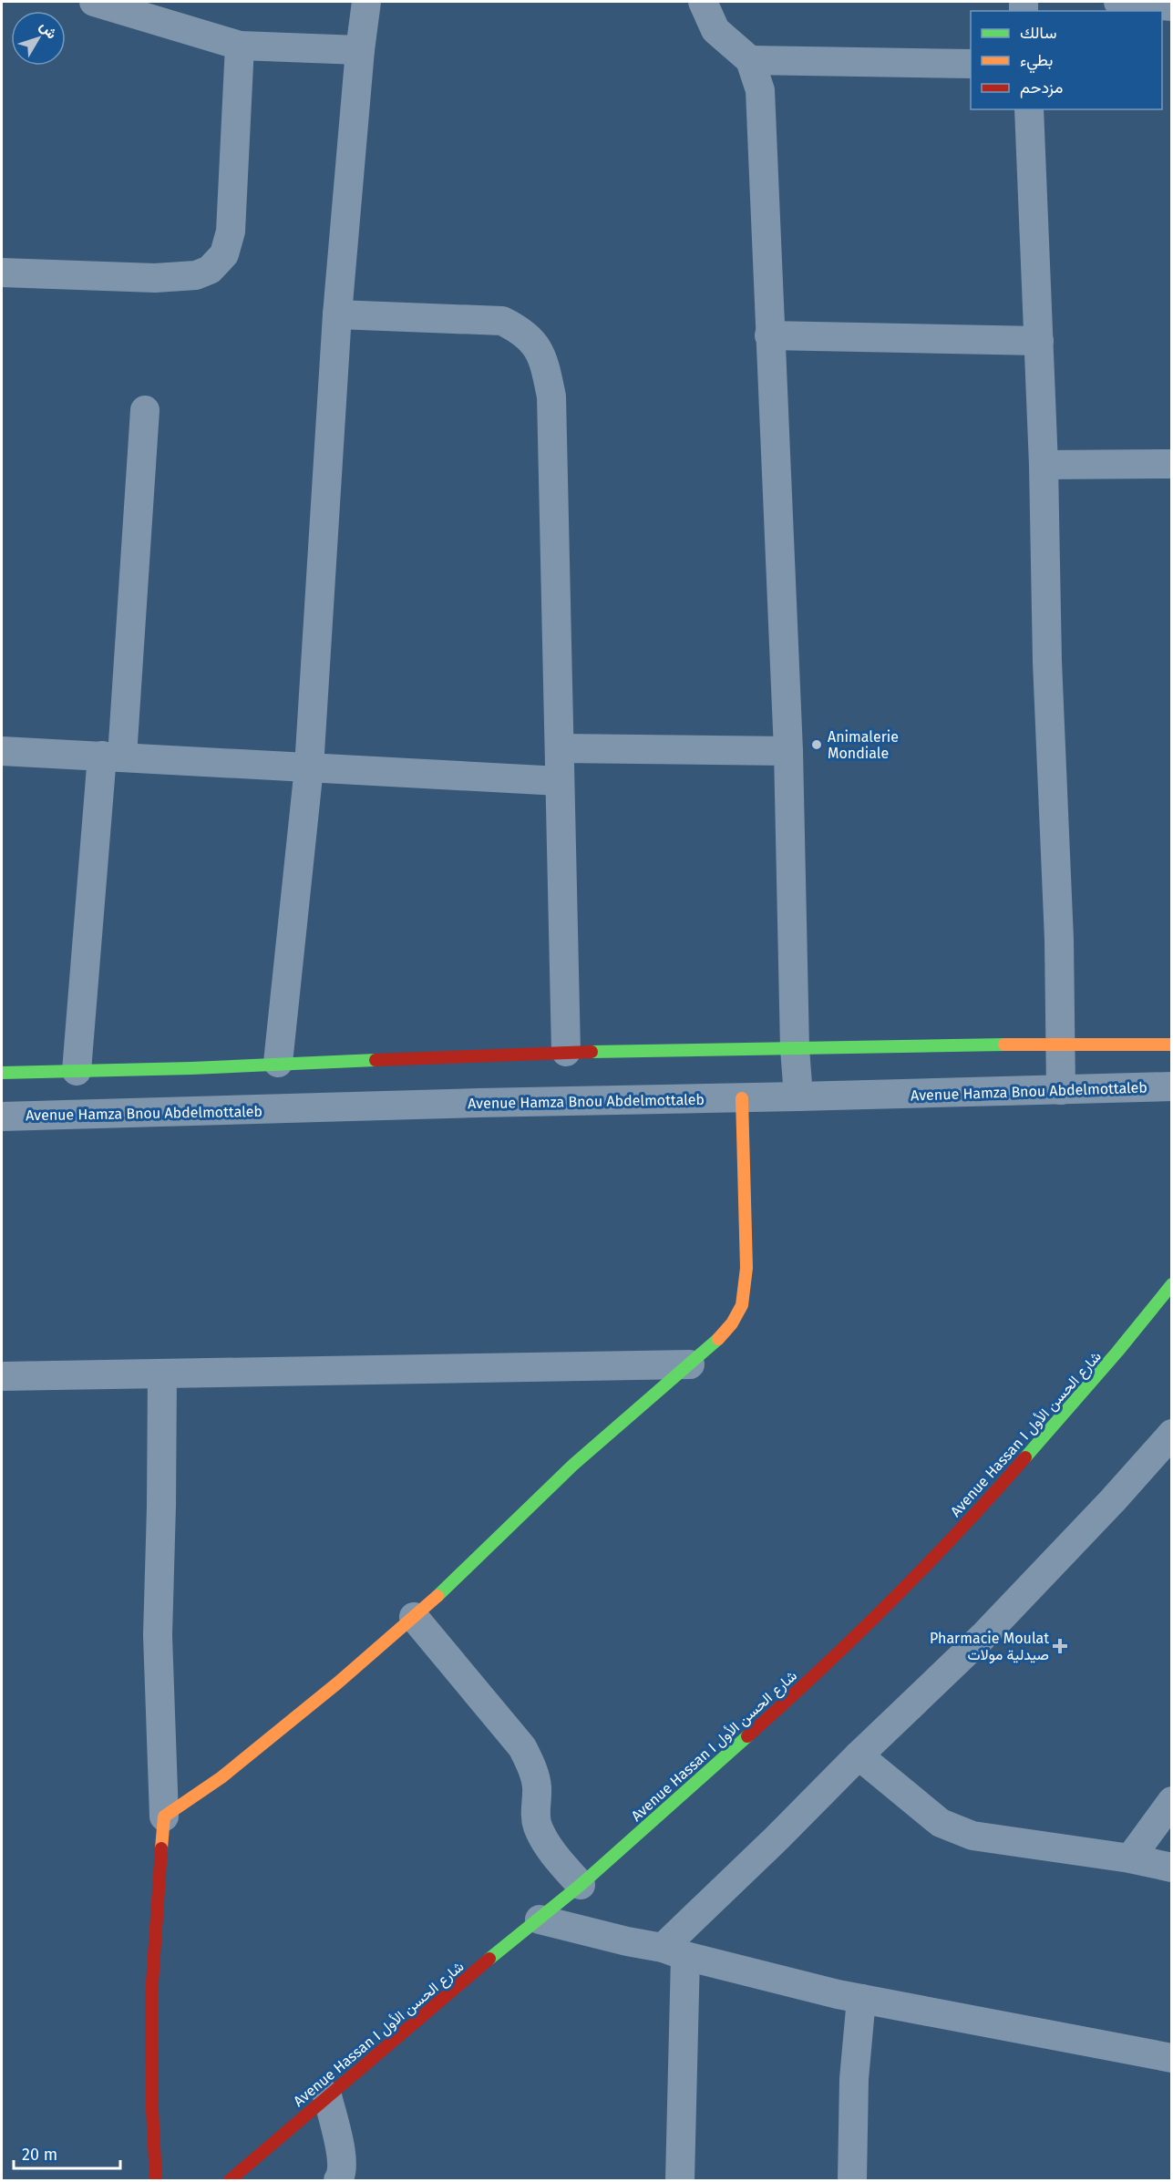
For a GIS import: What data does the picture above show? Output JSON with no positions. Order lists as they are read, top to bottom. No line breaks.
{"streets":{"street":["Avenue Hamza Bnou Abdelmottaleb","Avenue Hassan I شارع الحسن الأول"]},"places":{"other":["Animalerie Mondiale"],"health":["Pharmacie Moulat صيدلية مولات"]},"legend":["سالك","بطيء","مزدحم"],"scale_bar":"20 m","north":"top right"}
